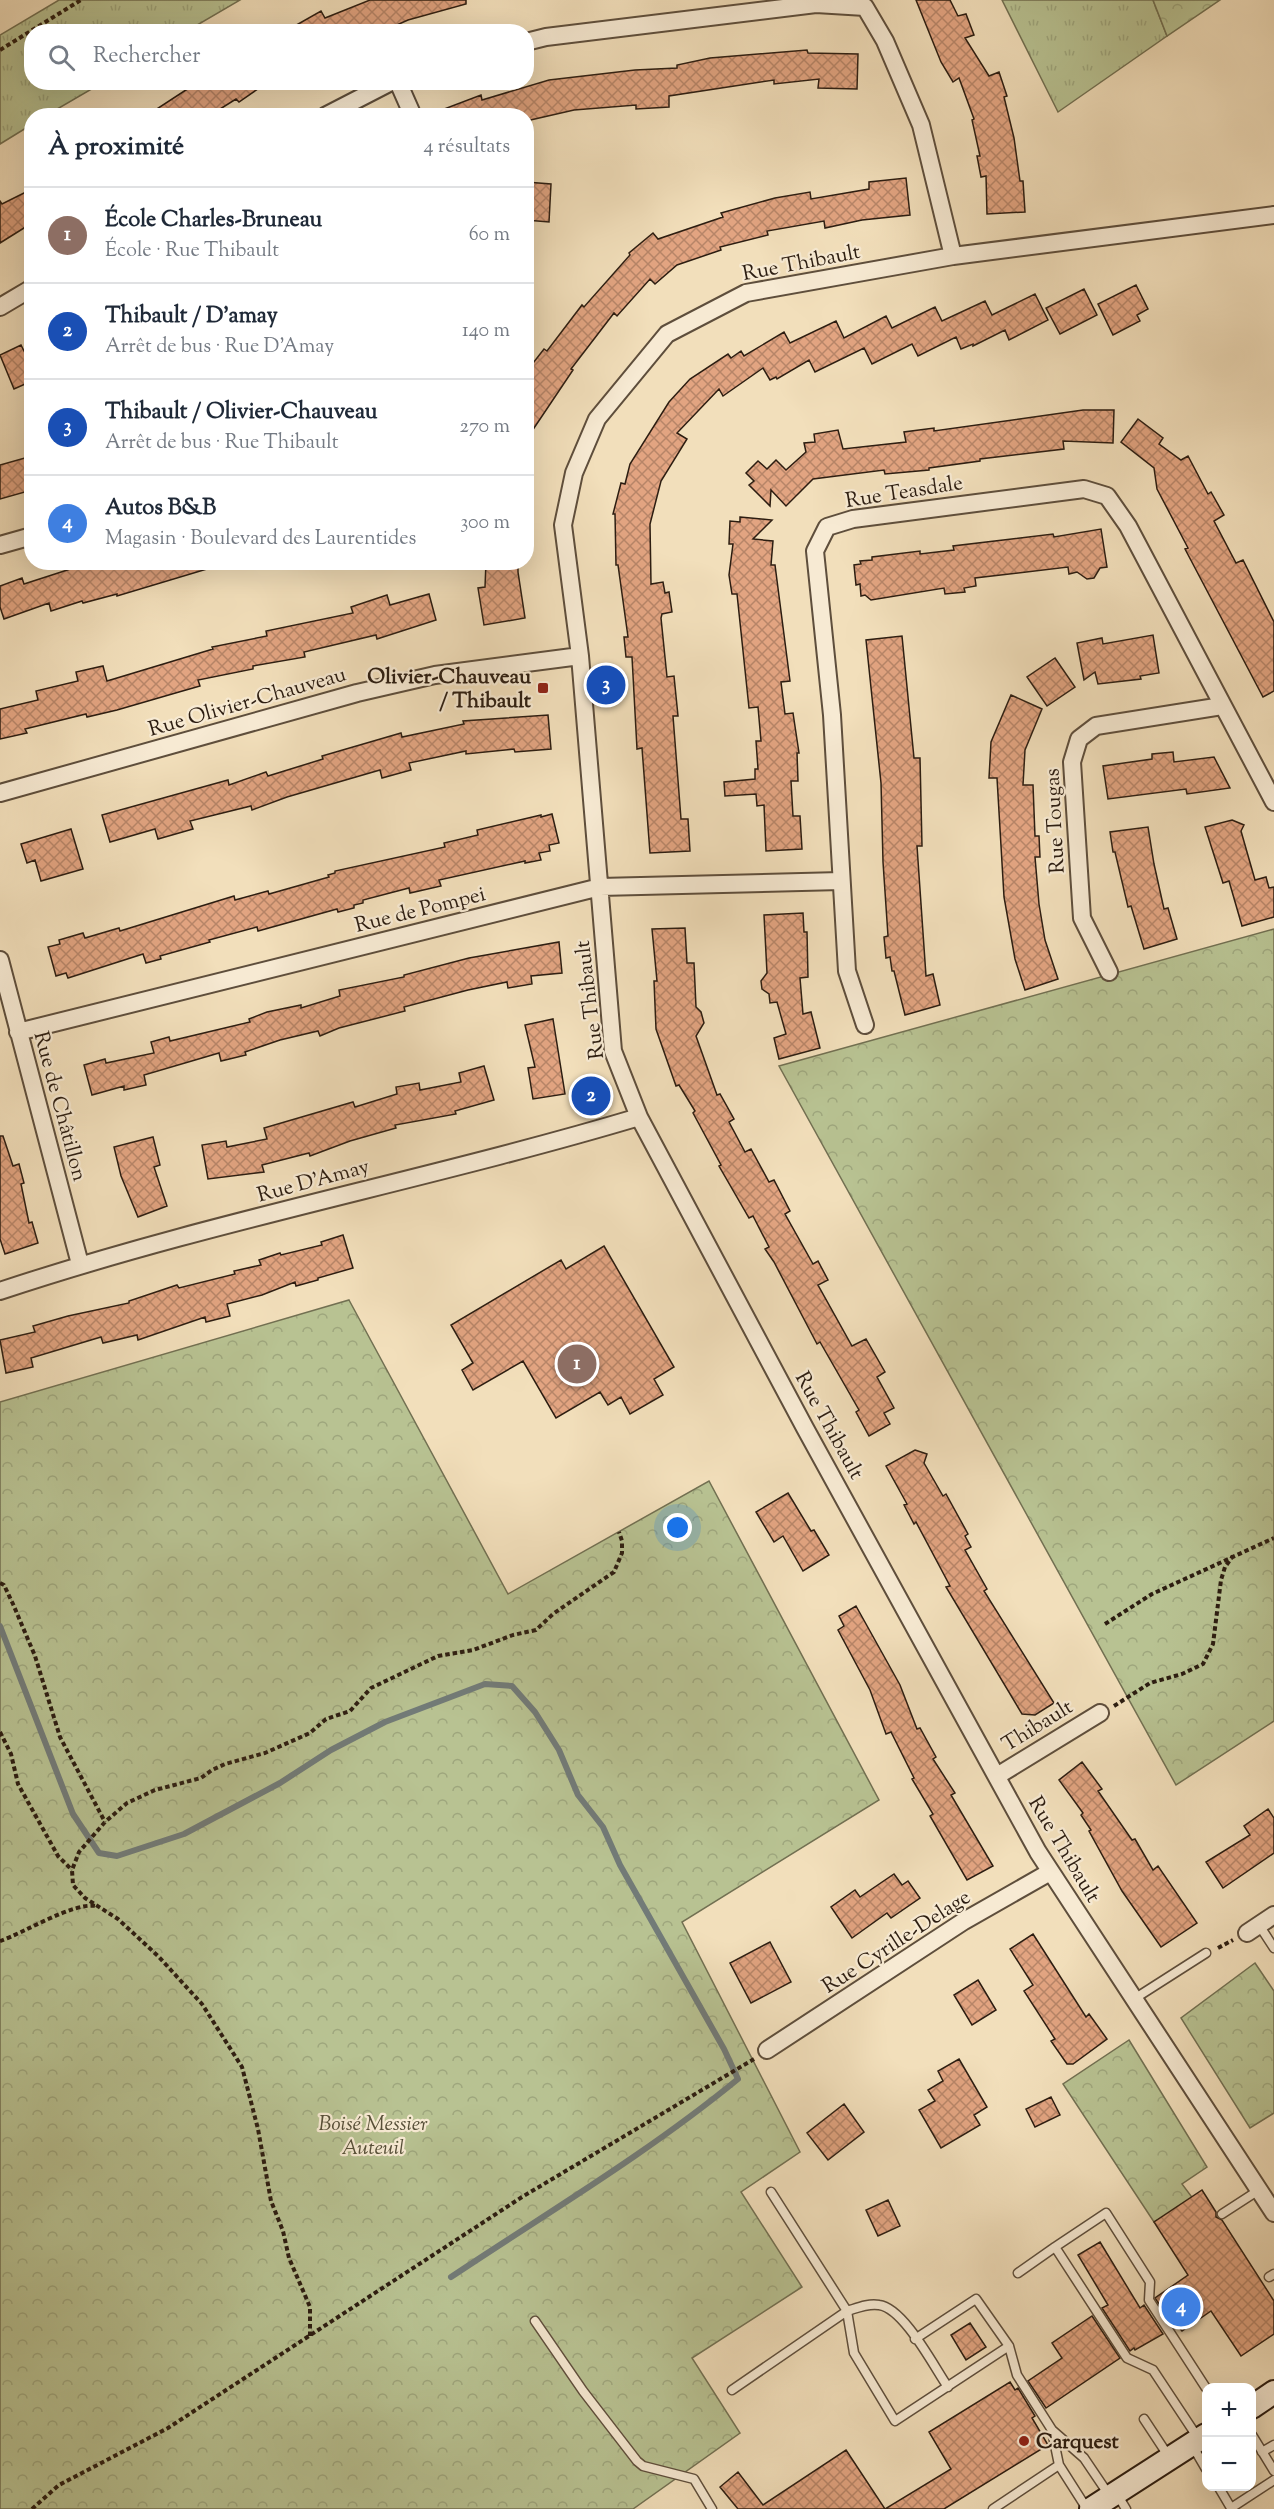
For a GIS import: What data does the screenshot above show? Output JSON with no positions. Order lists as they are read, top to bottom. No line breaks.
{"streets":{"street":["Rue Thibault","Rue Teasdale","Rue Olivier-Chauveau","Rue Tougas","Rue de Pompei","Rue de Châtillon","Rue D'Amay","Thibault","Rue Cyrille-Delage"]},"crossings":[["Rue Thibault","Rue Olivier-Chauveau"],["Rue Thibault","Rue de Pompei"],["Rue Thibault","Rue D'Amay"],["Rue Thibault","Thibault"],["Rue Thibault","Rue Cyrille-Delage"],["Rue Teasdale","Rue Tougas"],["Rue Teasdale","Rue de Pompei"],["Rue de Pompei","Rue de Châtillon"],["Rue de Châtillon","Rue D'Amay"]],"parks":["Boisé Messier Auteuil"],"places":{"transit":["Olivier-Chauveau / Thibault"],"other":["Carquest"]},"page":{"search":"Rechercher","heading":["À proximité","4 résultats"],"list":[{"mark":"1","name":"École Charles-Bruneau","note":"École · Rue Thibault","value":"60 m"},{"mark":"2","name":"Thibault / D'amay","note":"Arrêt de bus · Rue D'Amay","value":"140 m"},{"mark":"3","name":"Thibault / Olivier-Chauveau","note":"Arrêt de bus · Rue Thibault","value":"270 m"},{"mark":"4","name":"Autos B&B","note":"Magasin · Boulevard des Laurentides","value":"300 m"}],"pins":["3","2","1","4"],"map_buttons":["+","−"]}}
